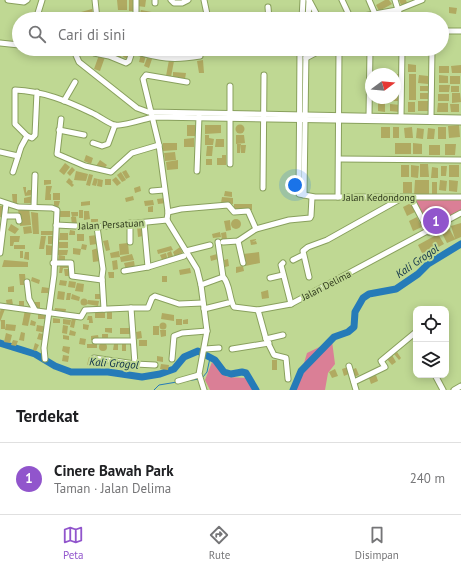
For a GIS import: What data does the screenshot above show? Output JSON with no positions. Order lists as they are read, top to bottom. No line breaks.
{"streets":{"street":["Jalan Kedondong","Jalan Persatuan","Jalan Delima"]},"water":["Kali Grogol"],"north":"right","page":{"search":"Cari di sini","pins":"1","heading":"Terdekat","list":[{"mark":"1","name":"Cinere Bawah Park","note":"Taman · Jalan Delima","value":"240 m"}],"nav":["Peta","Rute","Disimpan"]}}
